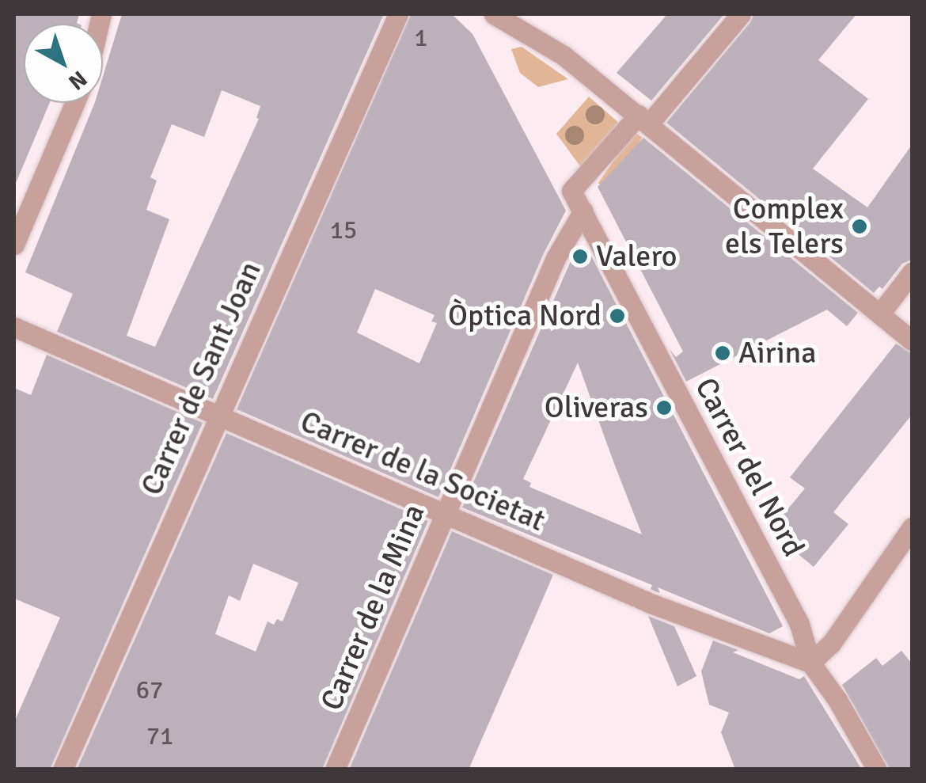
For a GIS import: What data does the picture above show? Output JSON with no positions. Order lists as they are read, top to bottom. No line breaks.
{"streets":{"street":["Carrer de Sant Joan","Carrer del Nord","Carrer de la Societat","Carrer de la Mina"]},"crossings":[["Carrer de Sant Joan","Carrer de la Societat"],["Carrer del Nord","Carrer de la Societat"],["Carrer del Nord","Carrer de la Mina"],["Carrer de la Societat","Carrer de la Mina"]],"places":["Complex els Telers","Valero","Òptica Nord","Airina","Oliveras"],"house_numbers":["1","15","67","71"],"north":"bottom right"}
